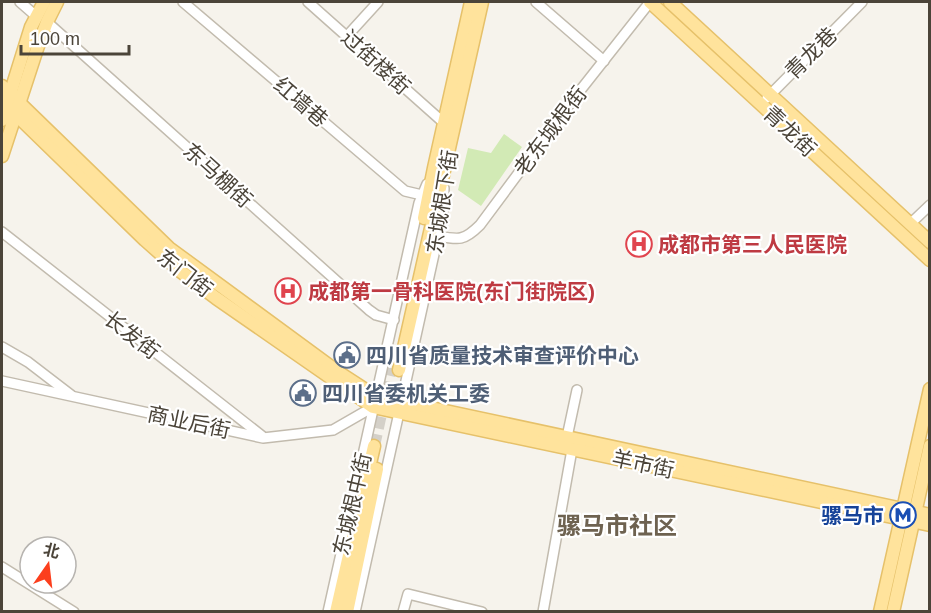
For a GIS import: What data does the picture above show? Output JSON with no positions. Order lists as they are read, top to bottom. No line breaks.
{"streets":{"main road":["青龙街","东城根下街","东门街","羊市街"],"street":["青龙巷","过街楼街","红墙巷","老东城根街","东马棚街","长发街","商业后街","东城根中街"]},"crossings":[["青龙巷","青龙街"],["过街楼街","东城根下街"],["红墙巷","东城根下街"],["老东城根街","青龙街"],["老东城根街","东城根下街"],["东马棚街","东城根下街"],["东城根下街","东门街"],["东城根下街","商业后街"],["东城根下街","羊市街"],["东城根下街","东城根中街"],["东门街","商业后街"],["东门街","羊市街"],["东门街","东城根中街"],["长发街","商业后街"],["商业后街","羊市街"],["商业后街","东城根中街"],["羊市街","东城根中街"]],"districts":["骡马市社区"],"places":{"hospital":["成都市第三人民医院","成都第一骨科医院(东门街院区)"],"public building":["四川省质量技术审查评价中心","四川省委机关工委"],"metro station":["骡马市"]},"scale_bar":"100 m","north":"top"}
